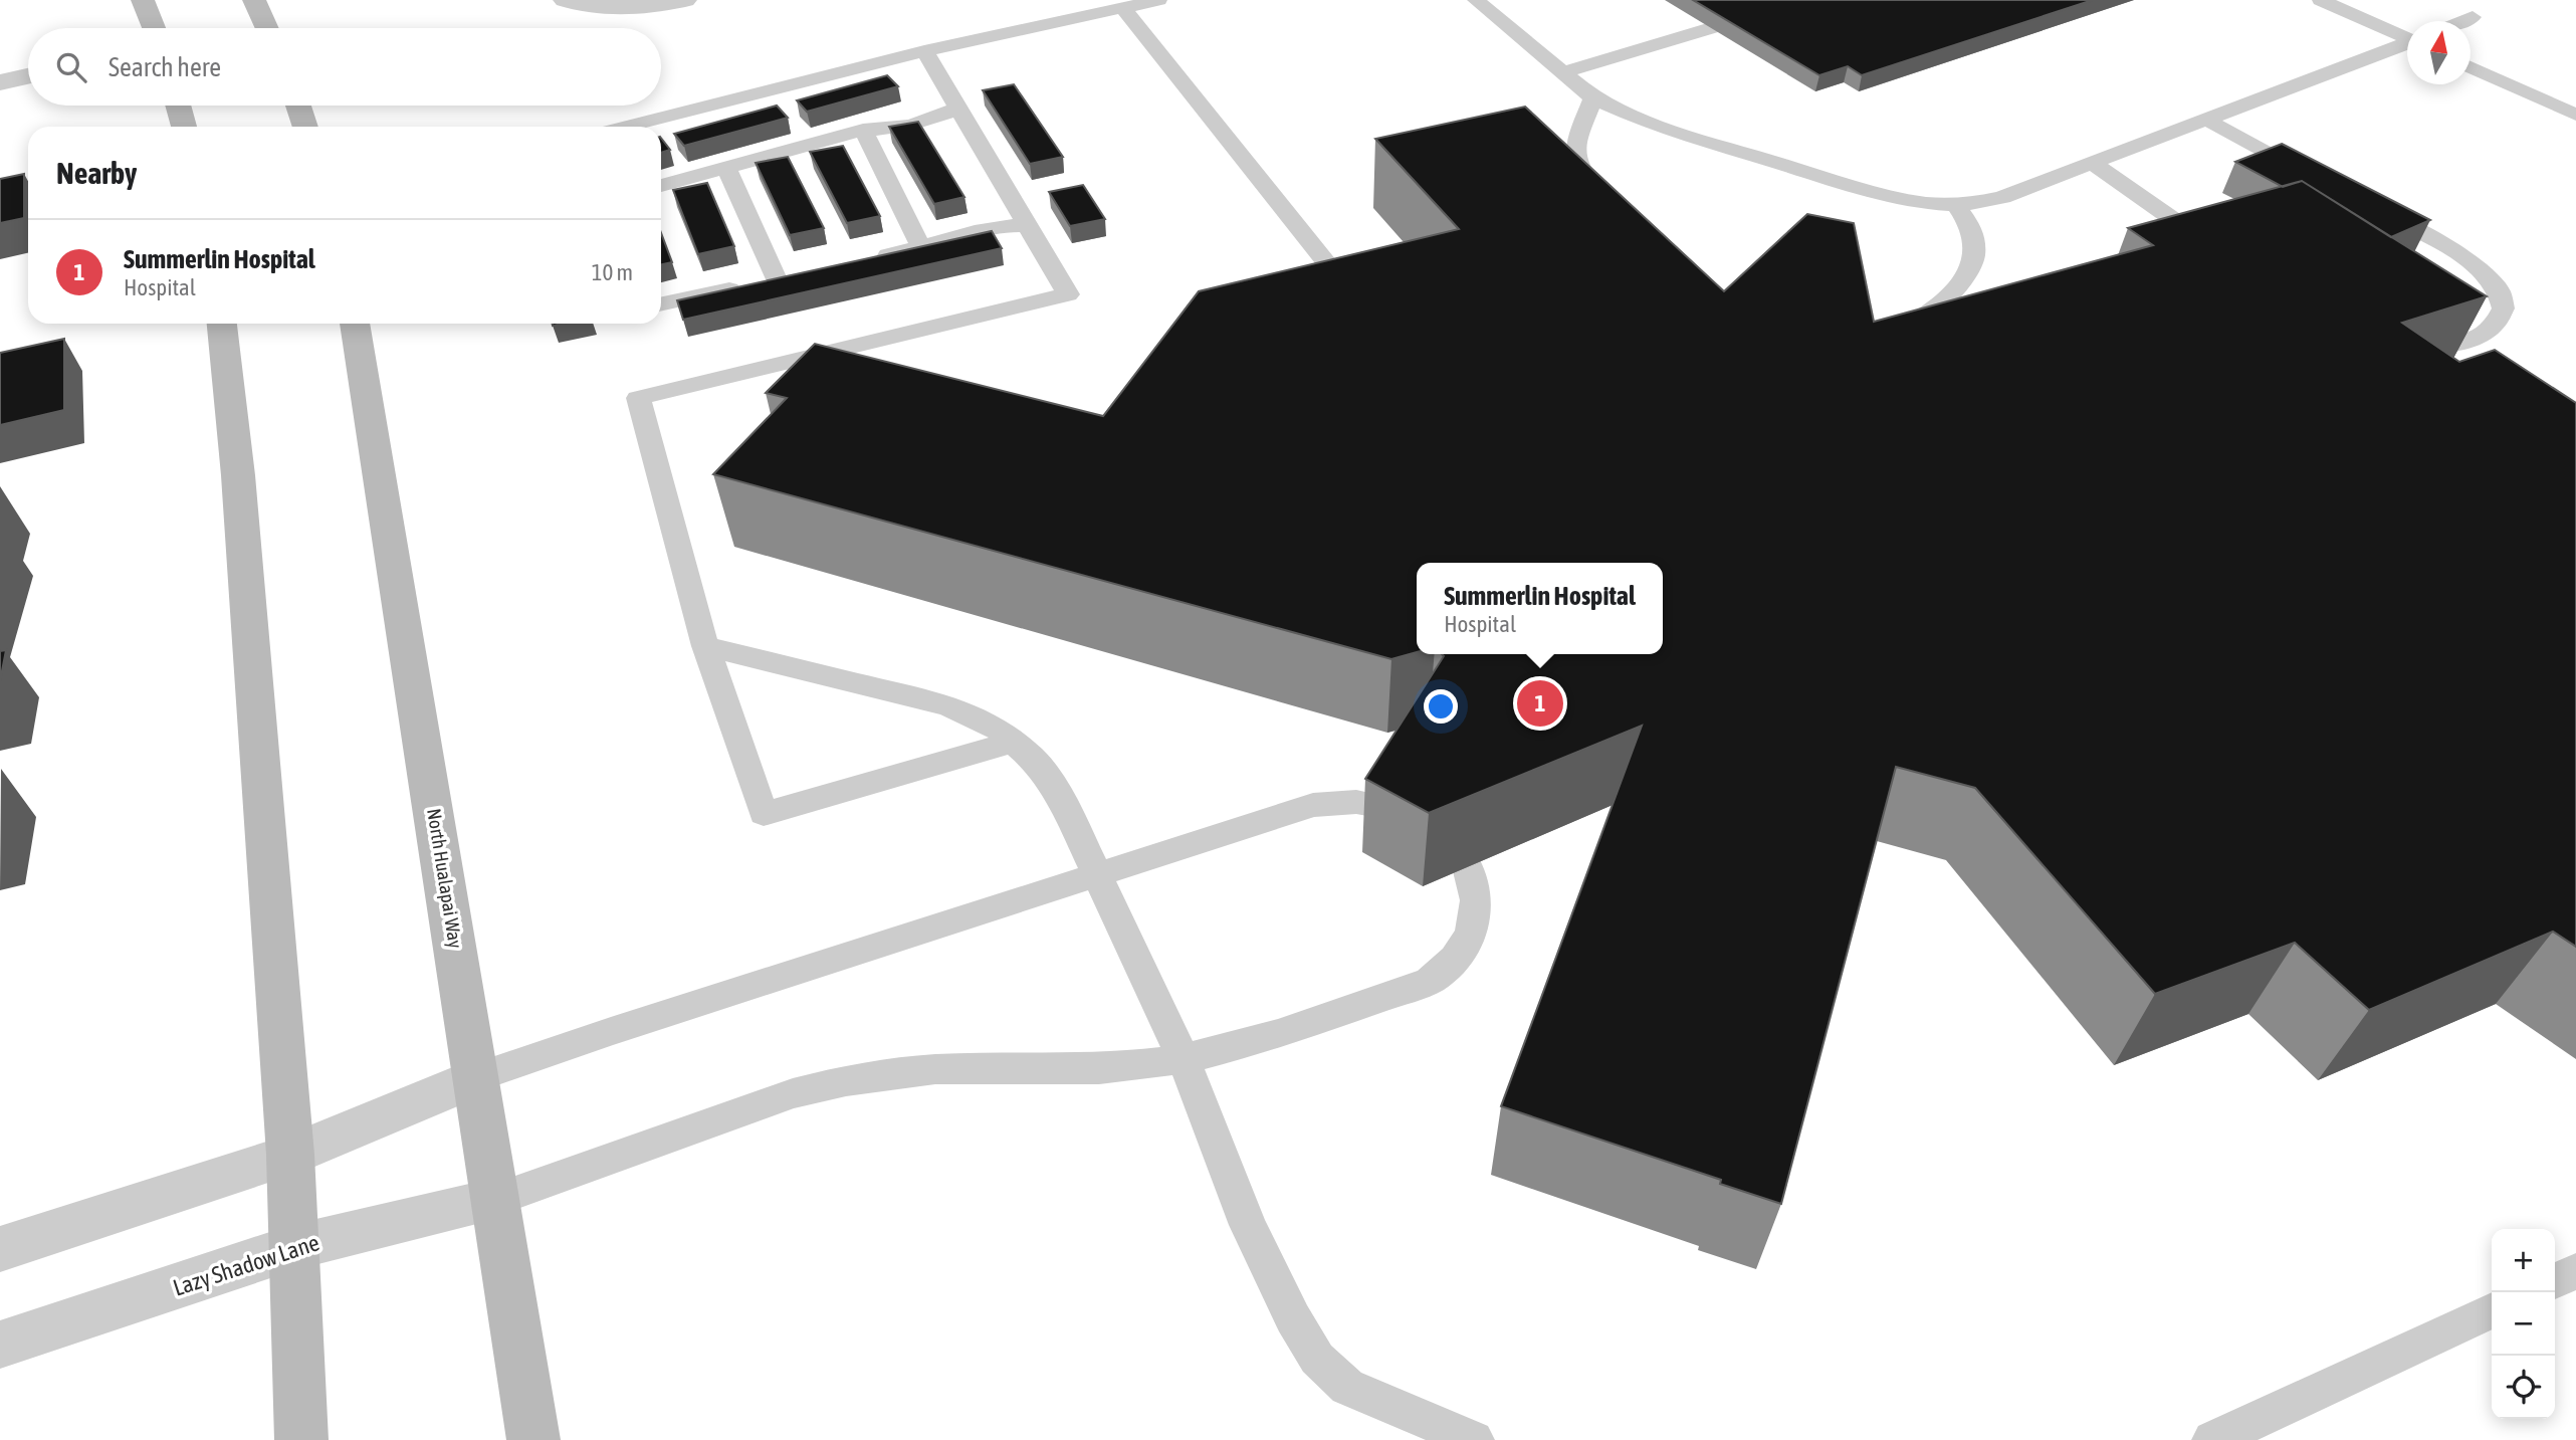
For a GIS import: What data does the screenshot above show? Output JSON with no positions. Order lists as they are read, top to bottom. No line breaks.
{"streets":{"main road":["North Hualapai Way"],"street":["Lazy Shadow Lane"]},"crossings":[["North Hualapai Way","Lazy Shadow Lane"]],"north":"top","page":{"search":"Search here","heading":"Nearby","list":[{"mark":"1","name":"Summerlin Hospital","note":"Hospital","value":"10 m"}],"popup":["Summerlin Hospital","Hospital"],"pins":"1","map_buttons":["+","−"]}}
